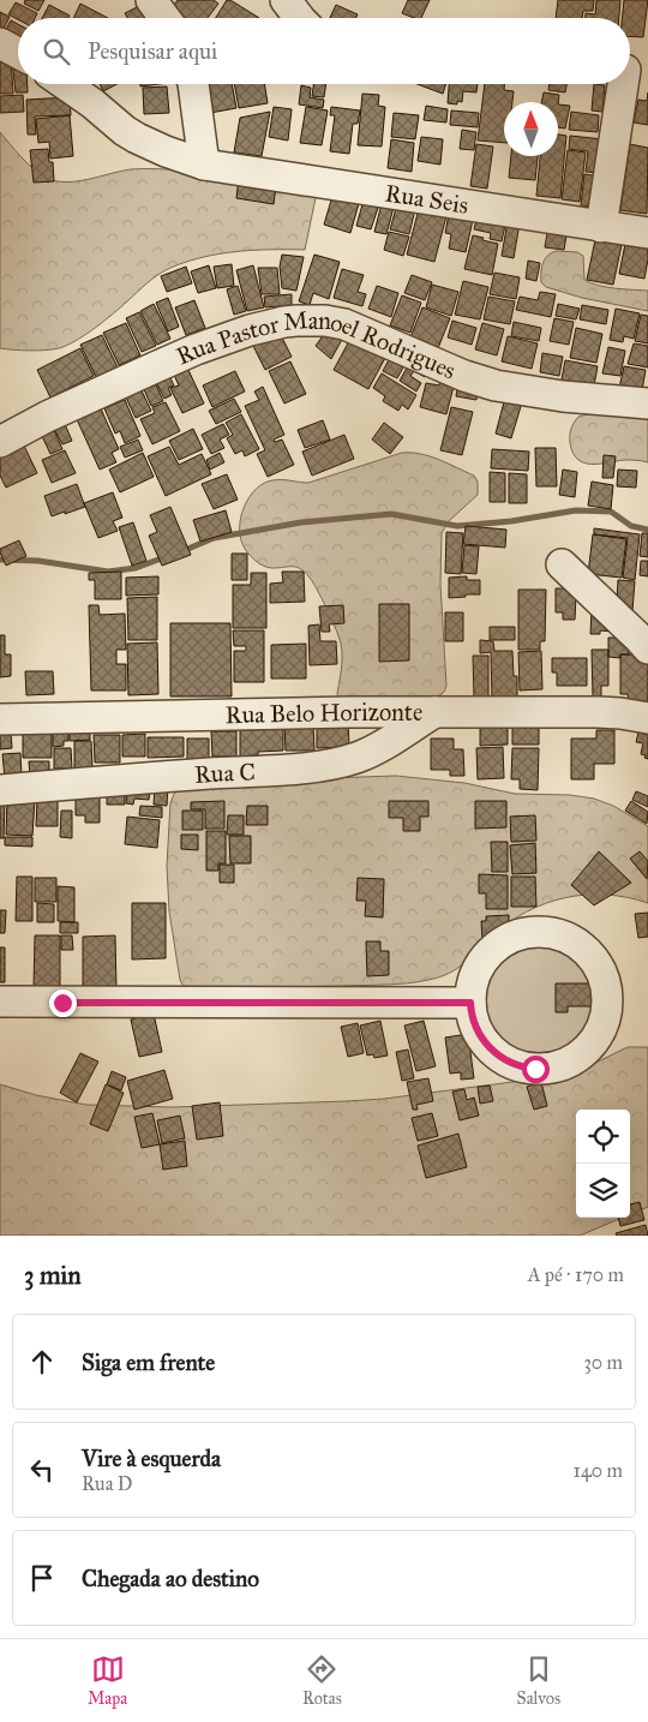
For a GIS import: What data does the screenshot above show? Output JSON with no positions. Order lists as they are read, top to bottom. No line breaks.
{"streets":{"street":["Rua Seis","Rua Pastor Manoel Rodrigues","Rua Belo Horizonte","Rua C"]},"crossings":[["Rua Belo Horizonte","Rua C"]],"north":"top","page":{"search":"Pesquisar aqui","heading":["3 min","A pé · 170 m"],"list":[["Siga em frente","30 m"],["Vire à esquerda","Rua D","140 m"],"Chegada ao destino"],"nav":["Mapa","Rotas","Salvos"]}}
